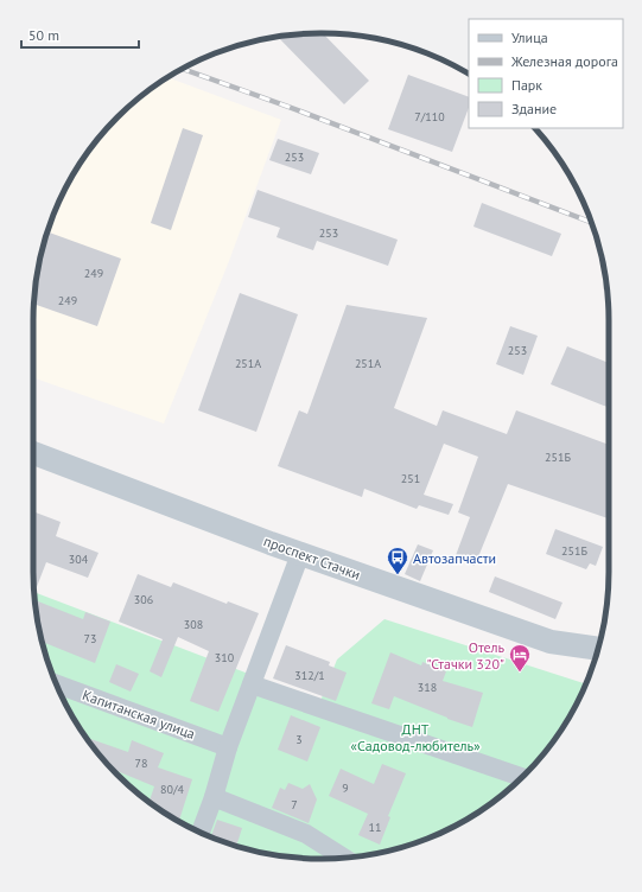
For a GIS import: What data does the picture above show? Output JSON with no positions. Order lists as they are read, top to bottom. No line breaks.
{"streets":{"street":["проспект Стачки","Капитанская улица"]},"parks":["ДНТ «Садовод-любитель»"],"places":{"bus stop":["Автозапчасти"],"hotel":["Отель \"Стачки 320\""]},"house_numbers":["7/110","253","253","249","249","253","251А","251А","251Б","251","251Б","304","306","308","73","310","312/1","318","3","78","9","80/4","7","11"],"legend":["Улица","Железная дорога","Парк","Здание"],"scale_bar":"50 m"}
